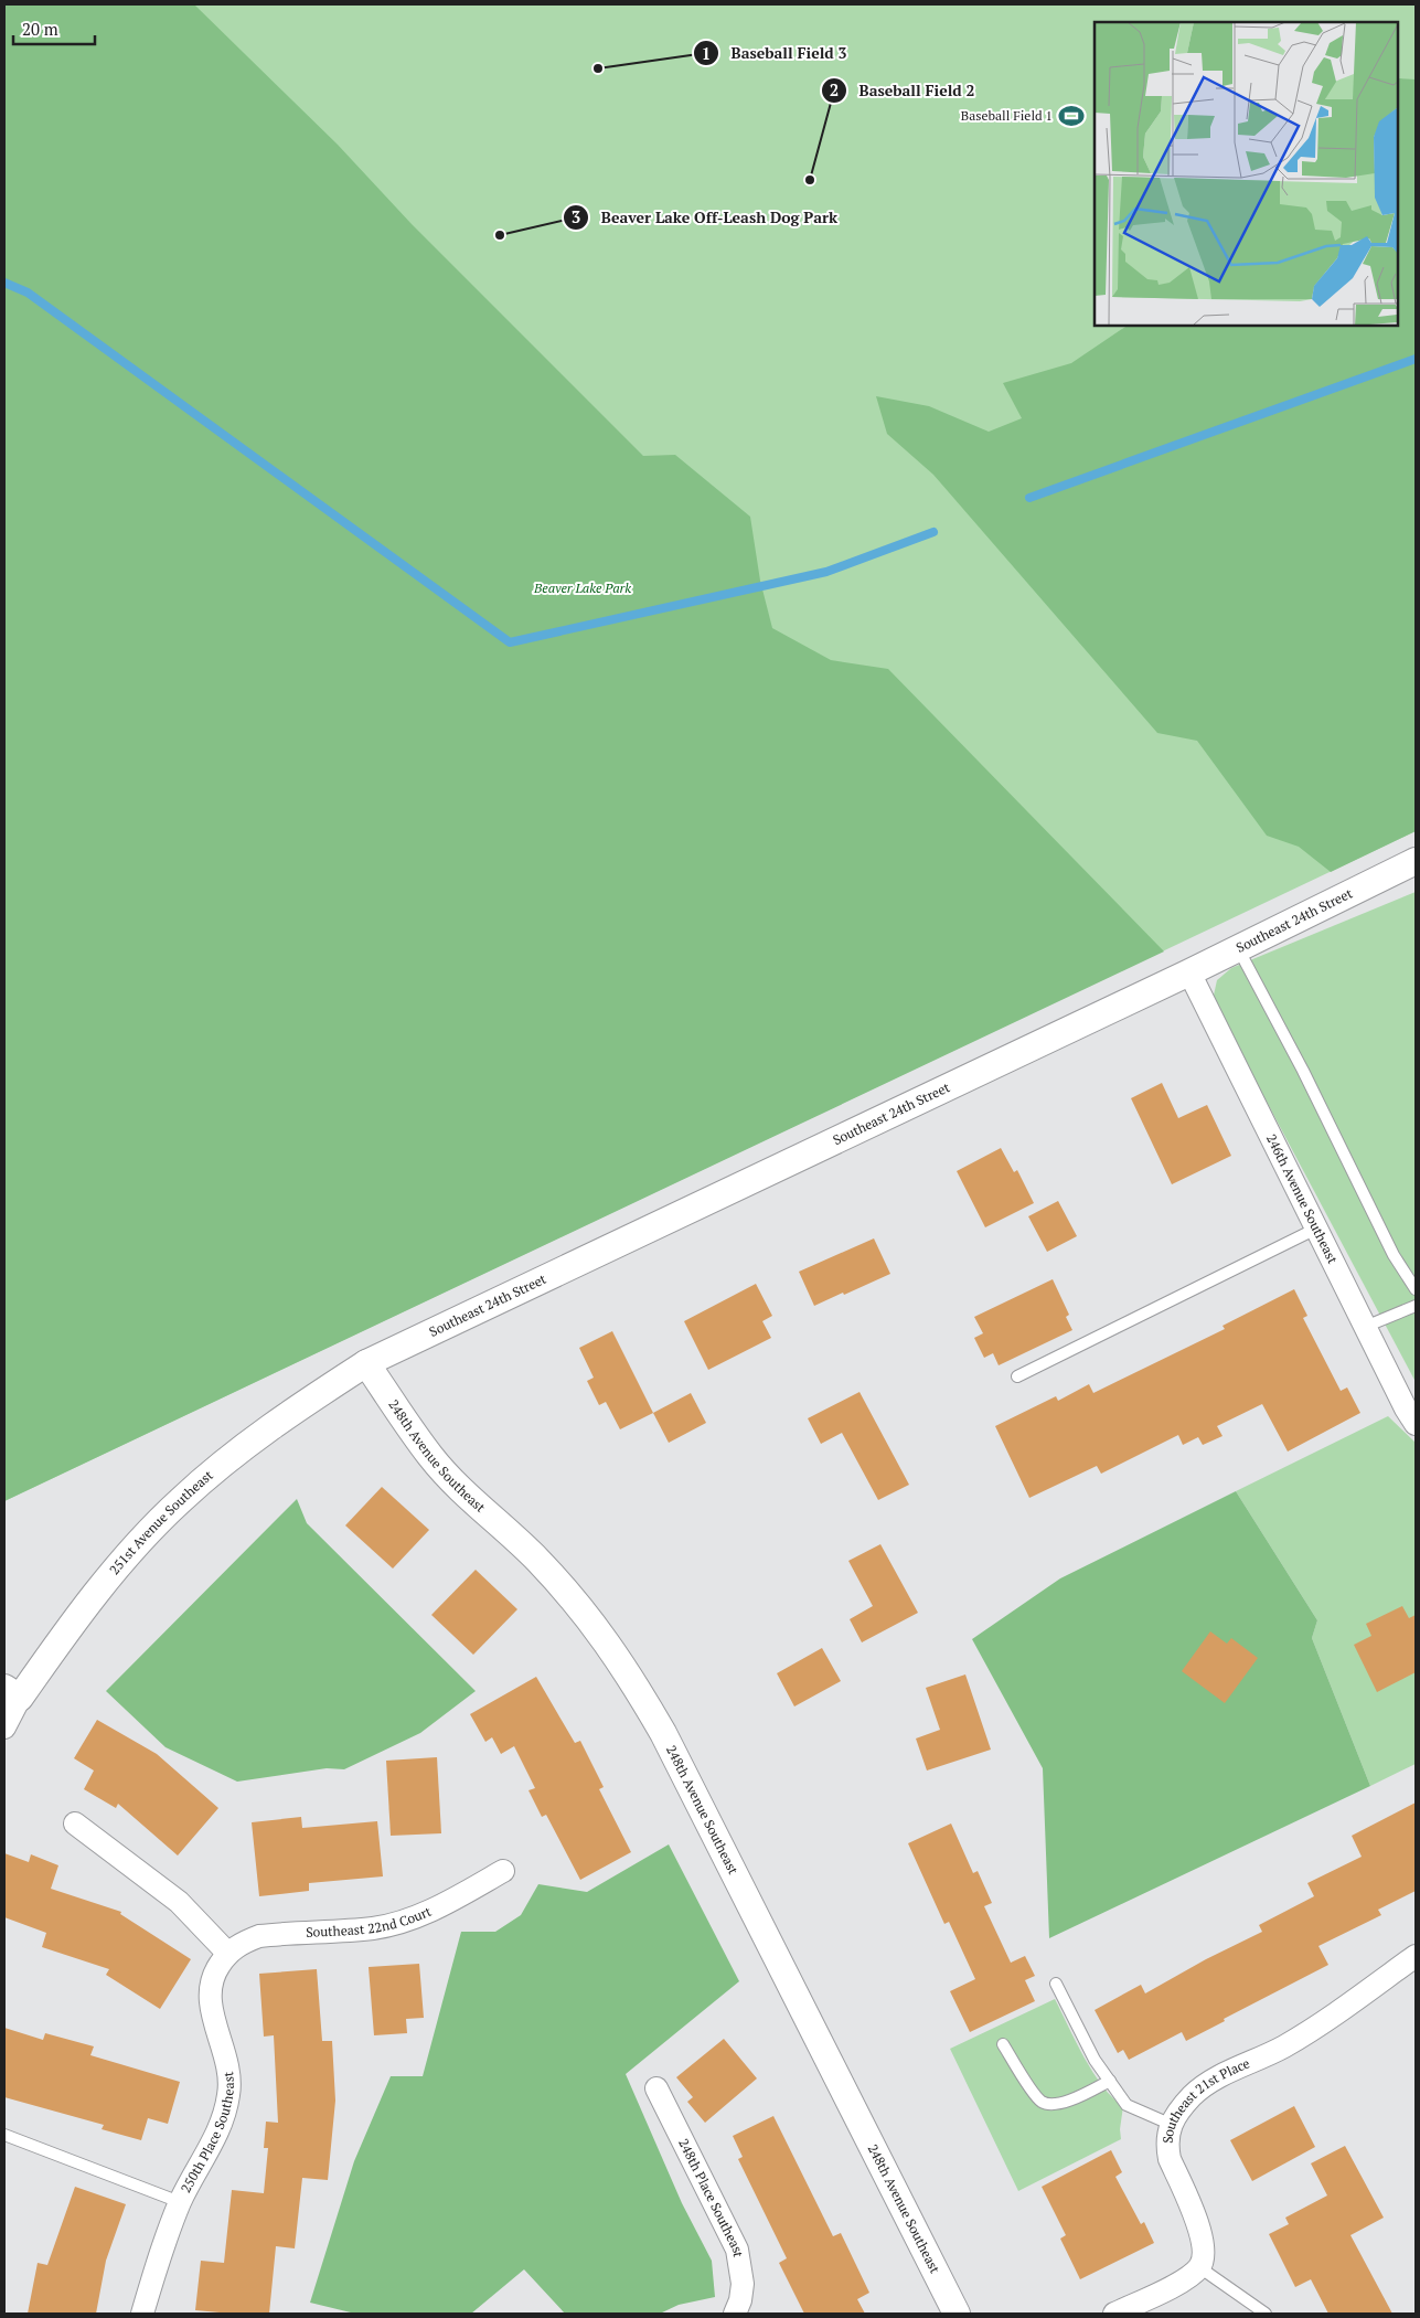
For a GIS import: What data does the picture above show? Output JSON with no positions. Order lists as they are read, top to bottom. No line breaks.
{"streets":{"street":["Southeast 24th Street","246th Avenue Southeast","248th Avenue Southeast","251st Avenue Southeast","Southeast 22nd Court","Southeast 21st Place","250th Place Southeast","248th Place Southeast"]},"crossings":[["Southeast 24th Street","246th Avenue Southeast"],["Southeast 24th Street","248th Avenue Southeast"],["Southeast 24th Street","251st Avenue Southeast"],["248th Avenue Southeast","251st Avenue Southeast"],["Southeast 22nd Court","250th Place Southeast"]],"parks":["Beaver Lake Park"],"places":{"other":["Baseball Field 3","Baseball Field 2","Beaver Lake Off-Leash Dog Park"],"sports":["Baseball Field 1"]},"scale_bar":"20 m"}
